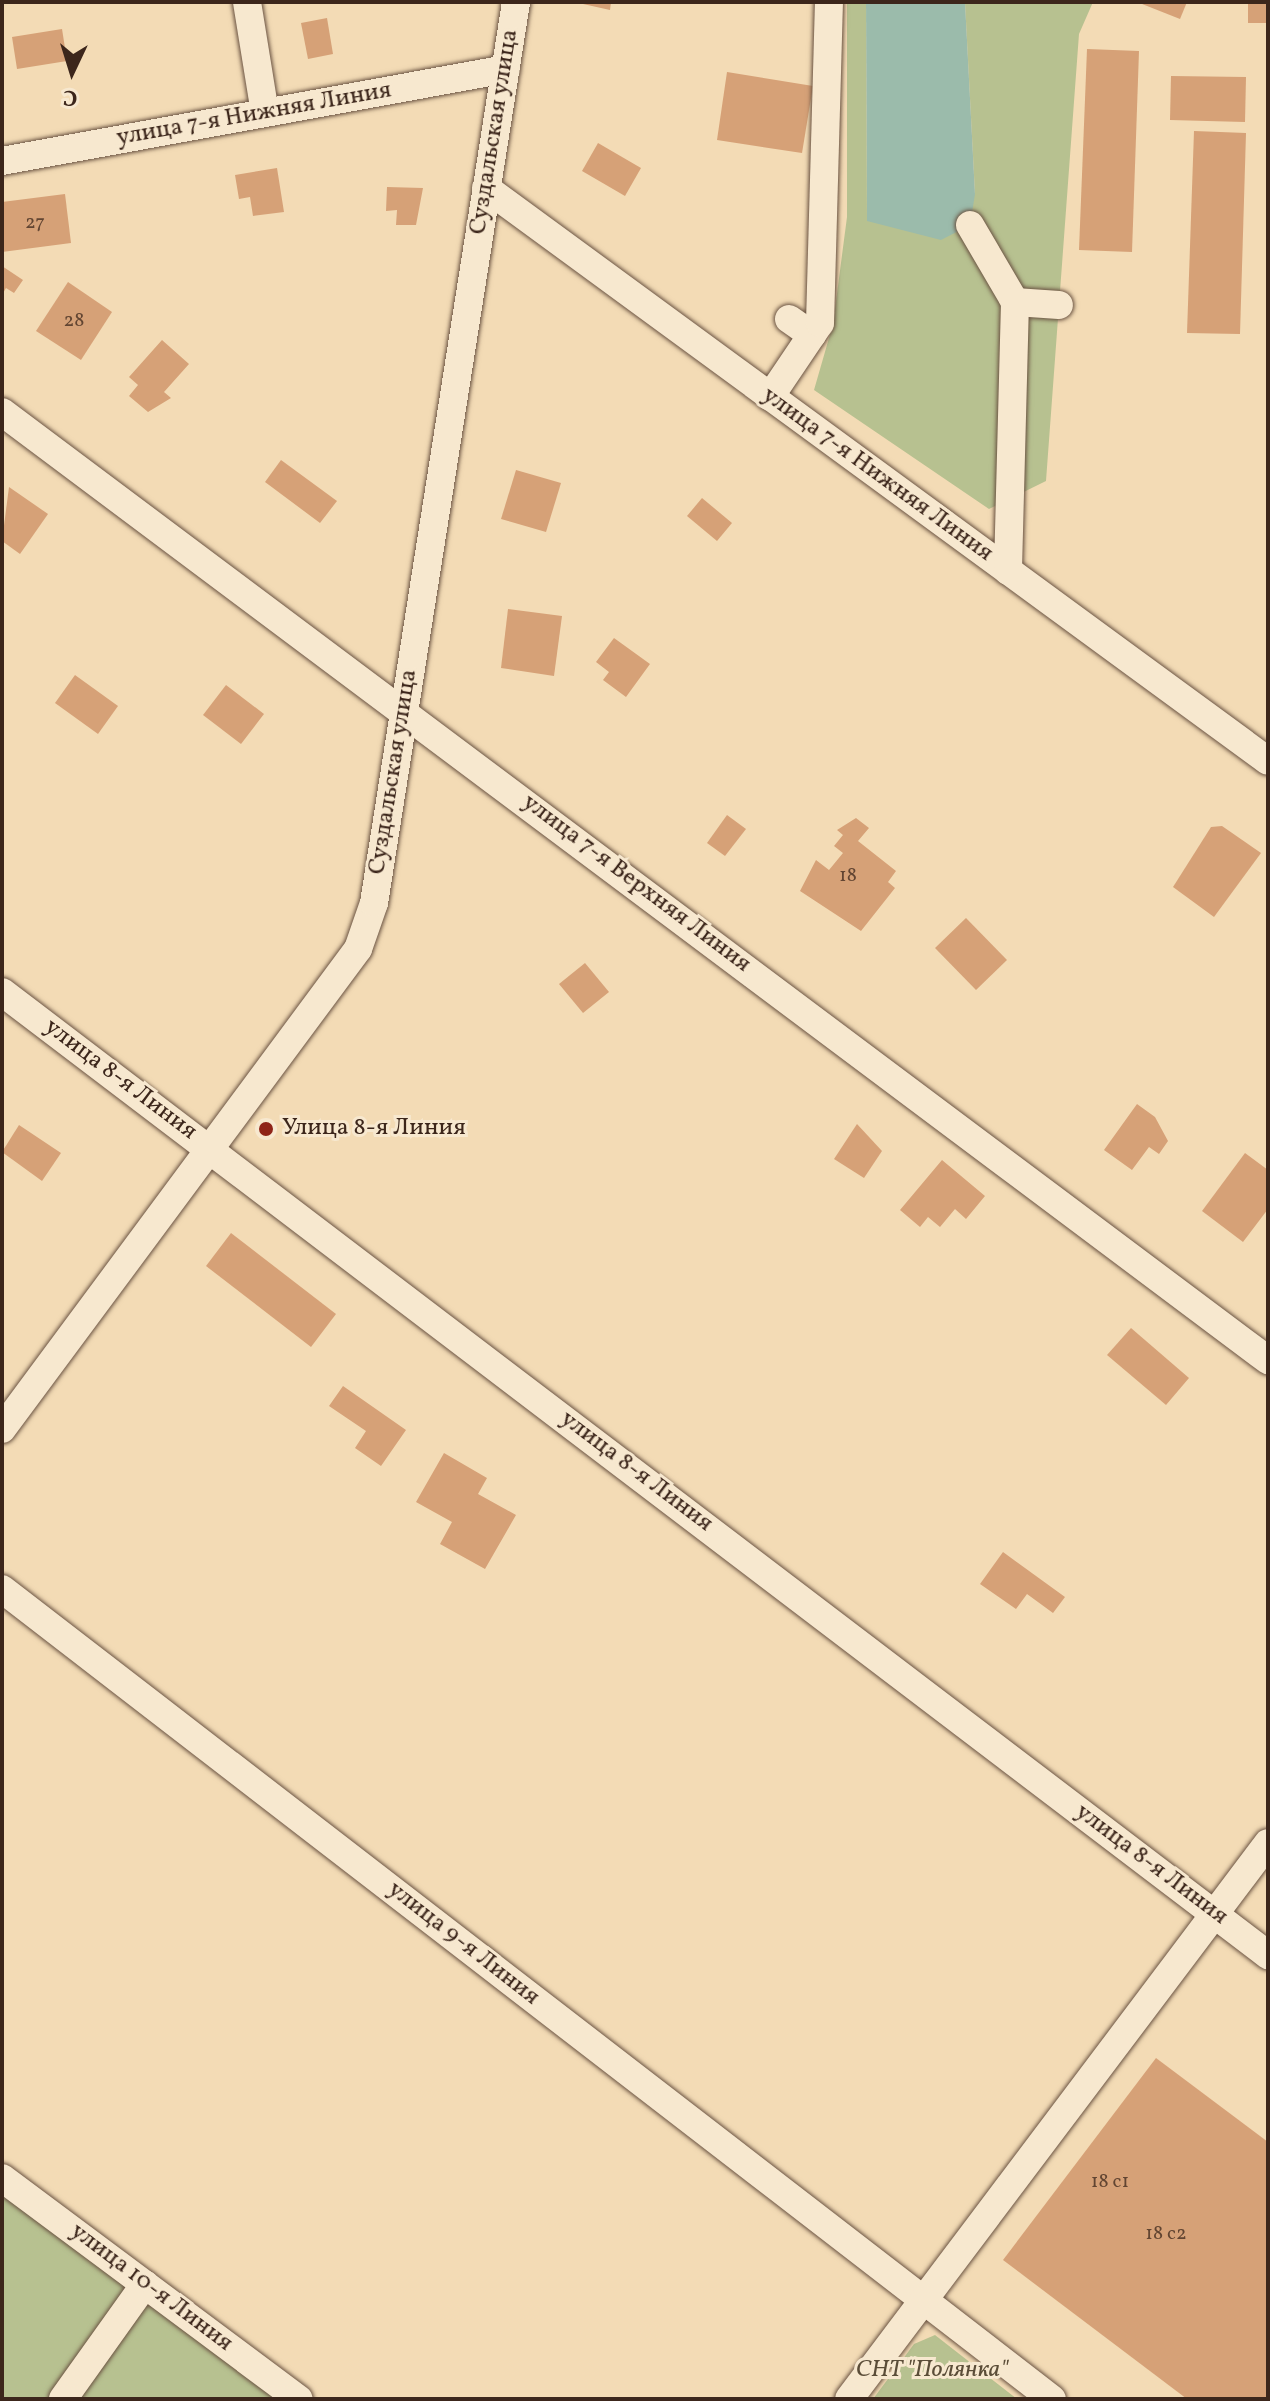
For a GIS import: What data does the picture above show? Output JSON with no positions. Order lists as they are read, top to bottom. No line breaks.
{"streets":{"street":["улица 7-я Нижняя Линия","Суздальская улица","улица 7-я Верхняя Линия","улица 8-я Линия","улица 9-я Линия","улица 10-я Линия"]},"crossings":[["улица 7-я Нижняя Линия","Суздальская улица"],["Суздальская улица","улица 7-я Верхняя Линия"],["Суздальская улица","улица 8-я Линия"]],"parks":["СНТ \"Полянка\""],"places":["Улица 8-я Линия"],"house_numbers":["27","28","18","18 с1","18 с2"],"north":"bottom"}
